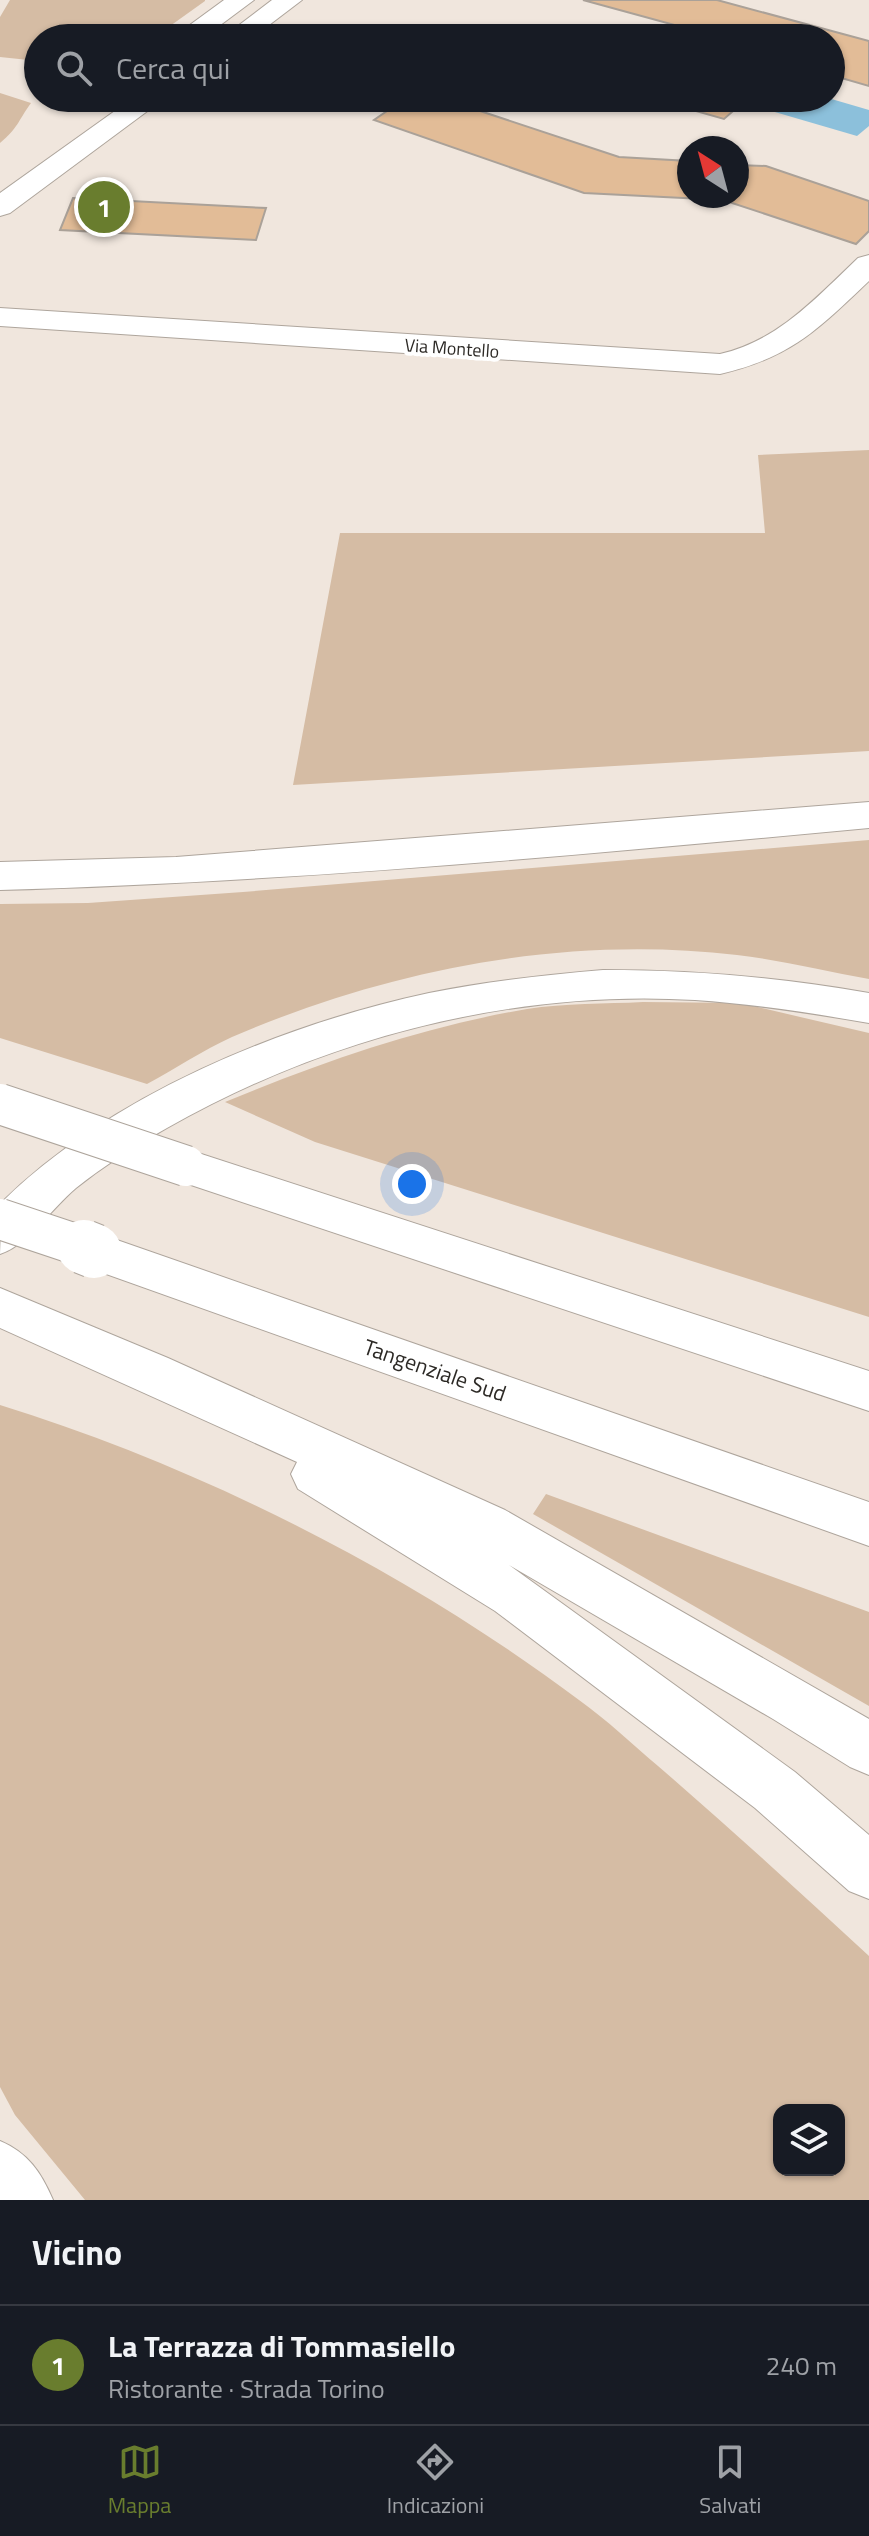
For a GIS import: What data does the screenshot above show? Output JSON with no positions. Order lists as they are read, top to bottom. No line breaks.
{"streets":{"main road":["Via Montello","Tangenziale Sud"]},"north":"top left","page":{"search":"Cerca qui","pins":"1","heading":"Vicino","list":[{"mark":"1","name":"La Terrazza di Tommasiello","note":"Ristorante · Strada Torino","value":"240 m"}],"nav":["Mappa","Indicazioni","Salvati"]}}
